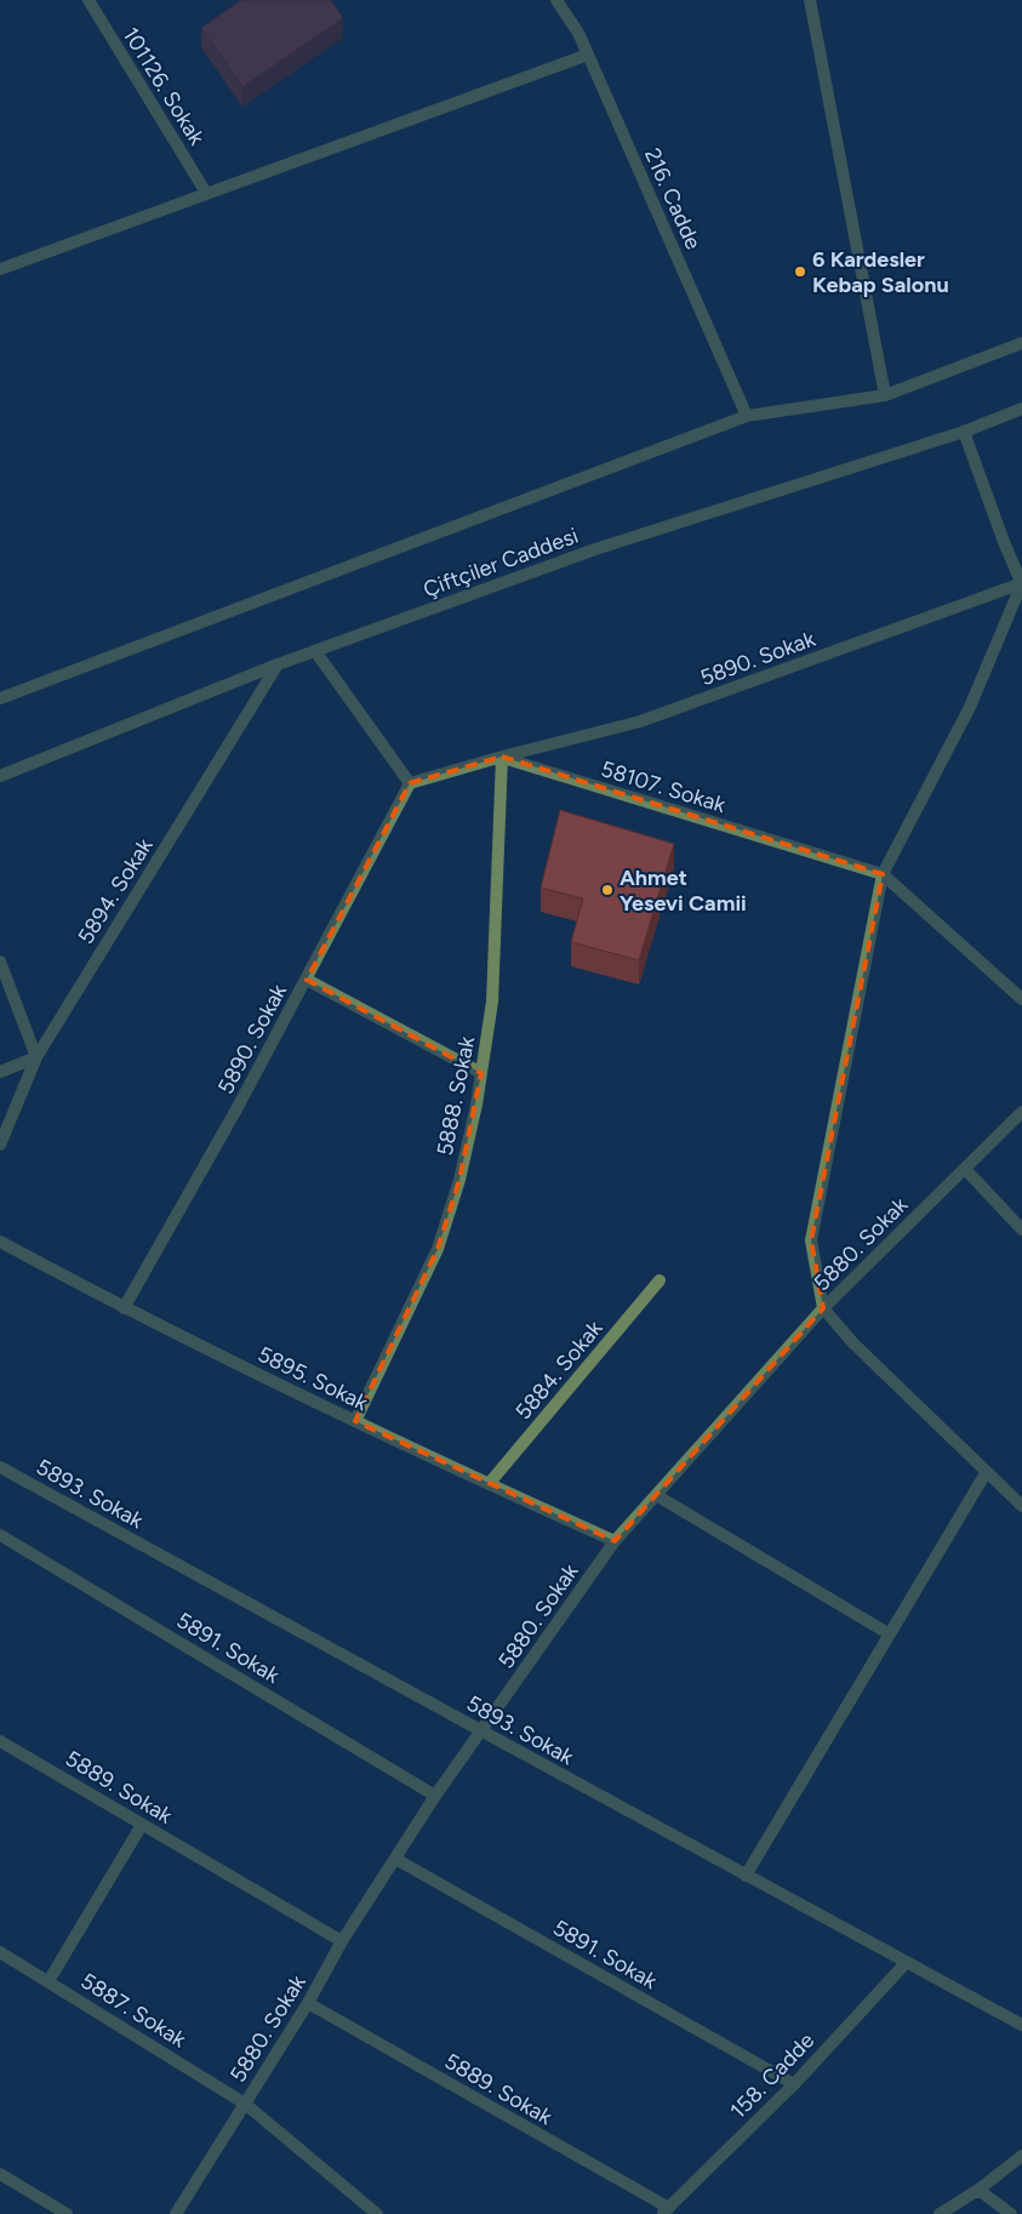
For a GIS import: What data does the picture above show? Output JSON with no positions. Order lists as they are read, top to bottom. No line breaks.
{"streets":{"street":["101126. Sokak","216. Cadde","Çiftçiler Caddesi","5890. Sokak","58107. Sokak","5894. Sokak","5888. Sokak","5880. Sokak","5884. Sokak","5895. Sokak","5893. Sokak","5891. Sokak","5889. Sokak","5887. Sokak","158. Cadde"]},"crossings":[["Çiftçiler Caddesi","5894. Sokak"],["5890. Sokak","58107. Sokak"],["5890. Sokak","5888. Sokak"],["5890. Sokak","5895. Sokak"],["58107. Sokak","5888. Sokak"],["5888. Sokak","5895. Sokak"],["5880. Sokak","5895. Sokak"],["5880. Sokak","5893. Sokak"],["5880. Sokak","5891. Sokak"],["5880. Sokak","5889. Sokak"],["5880. Sokak","5887. Sokak"],["5884. Sokak","5895. Sokak"],["5893. Sokak","158. Cadde"],["5891. Sokak","158. Cadde"],["5889. Sokak","158. Cadde"]],"places":["6 Kardesler Kebap Salonu","Ahmet Yesevi Camii"]}
